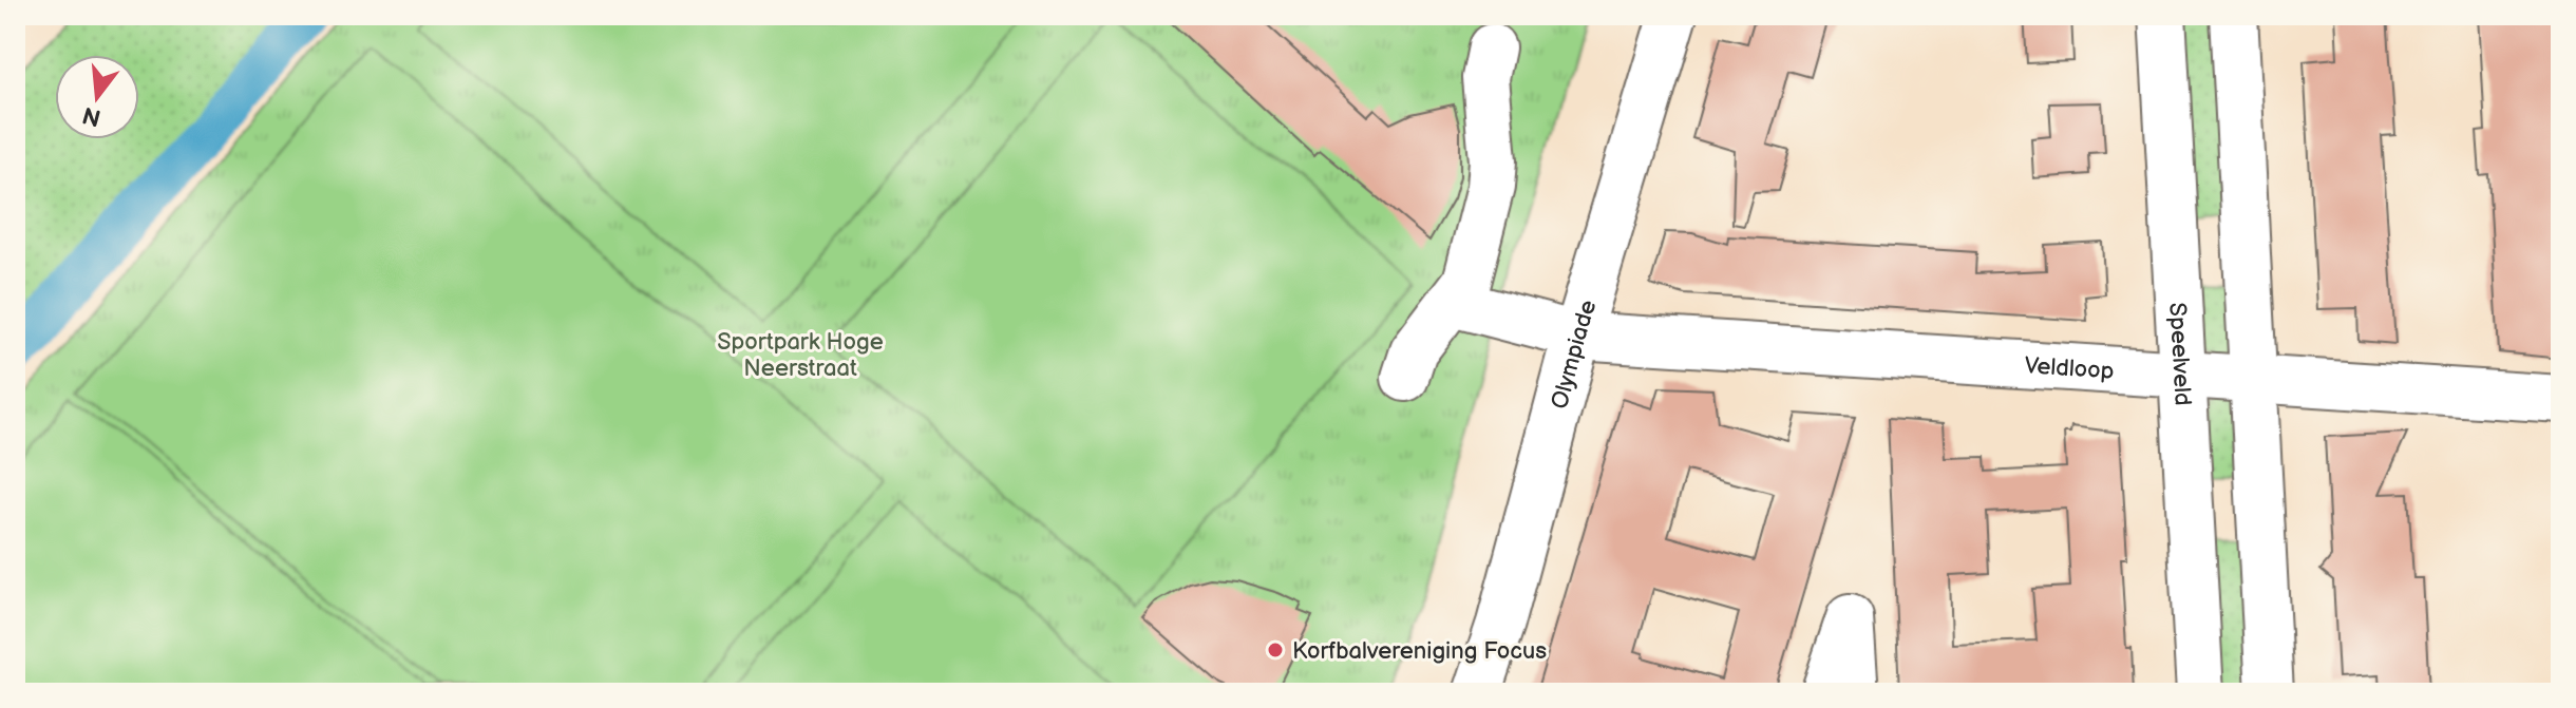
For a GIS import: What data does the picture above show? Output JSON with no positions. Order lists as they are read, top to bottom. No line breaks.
{"streets":{"street":["Olympiade","Speelveld","Veldloop"]},"crossings":[["Olympiade","Veldloop"],["Speelveld","Veldloop"]],"parks":["Sportpark Hoge Neerstraat"],"places":["Korfbalvereniging Focus"],"north":"bottom"}
